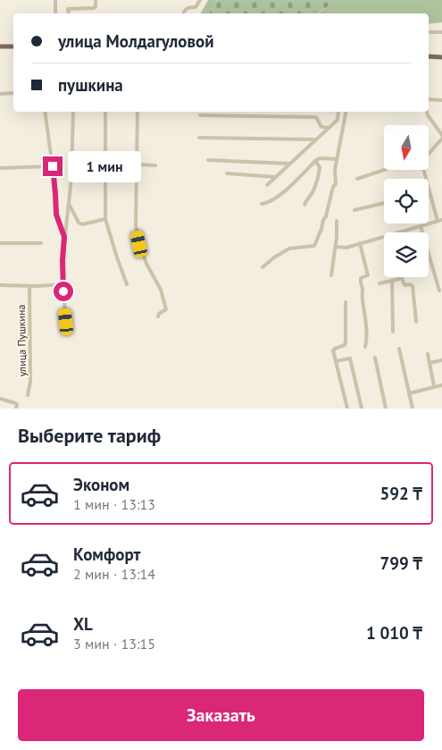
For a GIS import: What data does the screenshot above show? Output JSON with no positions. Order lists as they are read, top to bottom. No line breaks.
{"streets":{"street":["улица Пушкина"]},"north":"bottom","page":{"banner":["улица Молдагуловой","пушкина"],"bubble":"1 мин","heading":"Выберите тариф","list":[{"name":"Эконом","note":"1 мин · 13:13","value":"592 ₸"},{"name":"Комфорт","note":"2 мин · 13:14","value":"799 ₸"},{"name":"XL","note":"3 мин · 13:15","value":"1 010 ₸"}],"buttons":"Заказать"}}
